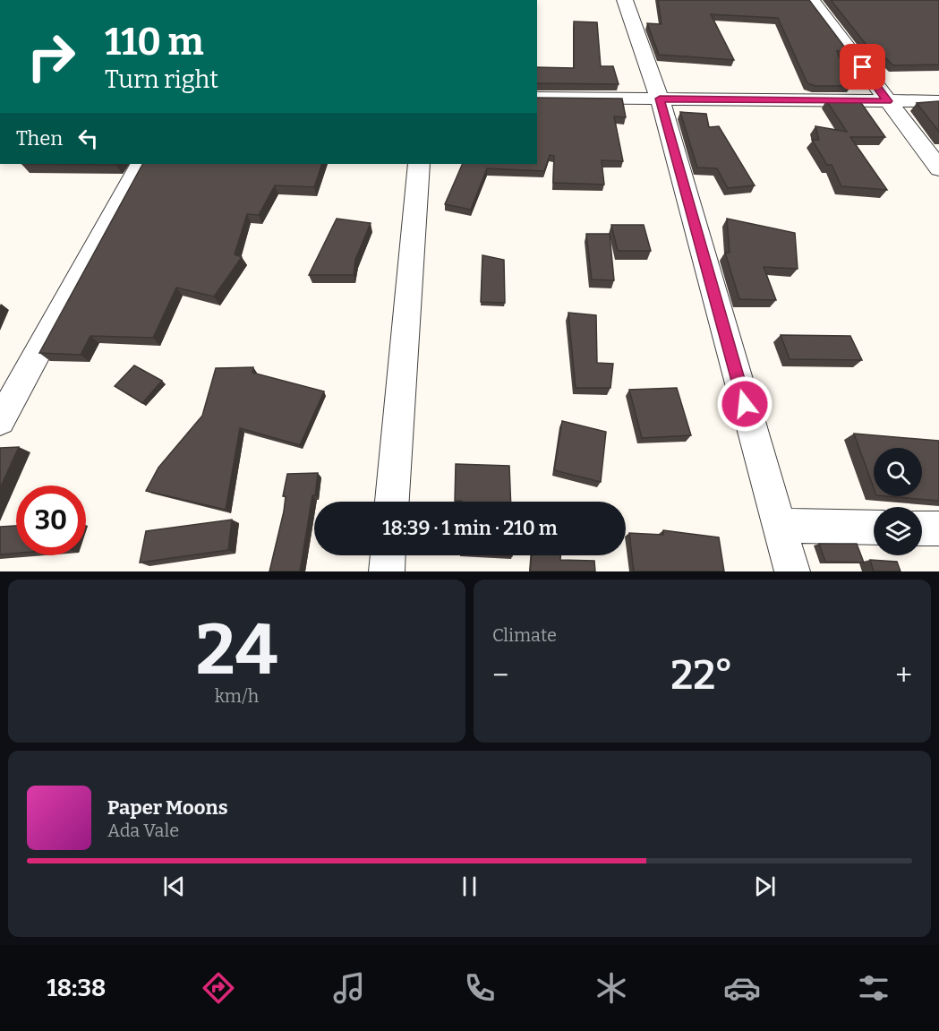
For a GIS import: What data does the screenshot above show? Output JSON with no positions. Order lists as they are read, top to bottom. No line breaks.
{"page":{"turn":["110 m","Turn right"],"then":"Then","limit":"30","trip":"18:39 · 1 min · 210 m","tile":[["24","km/h"],"Climate"],"heat":["−","22°","+"],"song":["Paper Moons","Ada Vale"],"tabs":"18:38"}}
